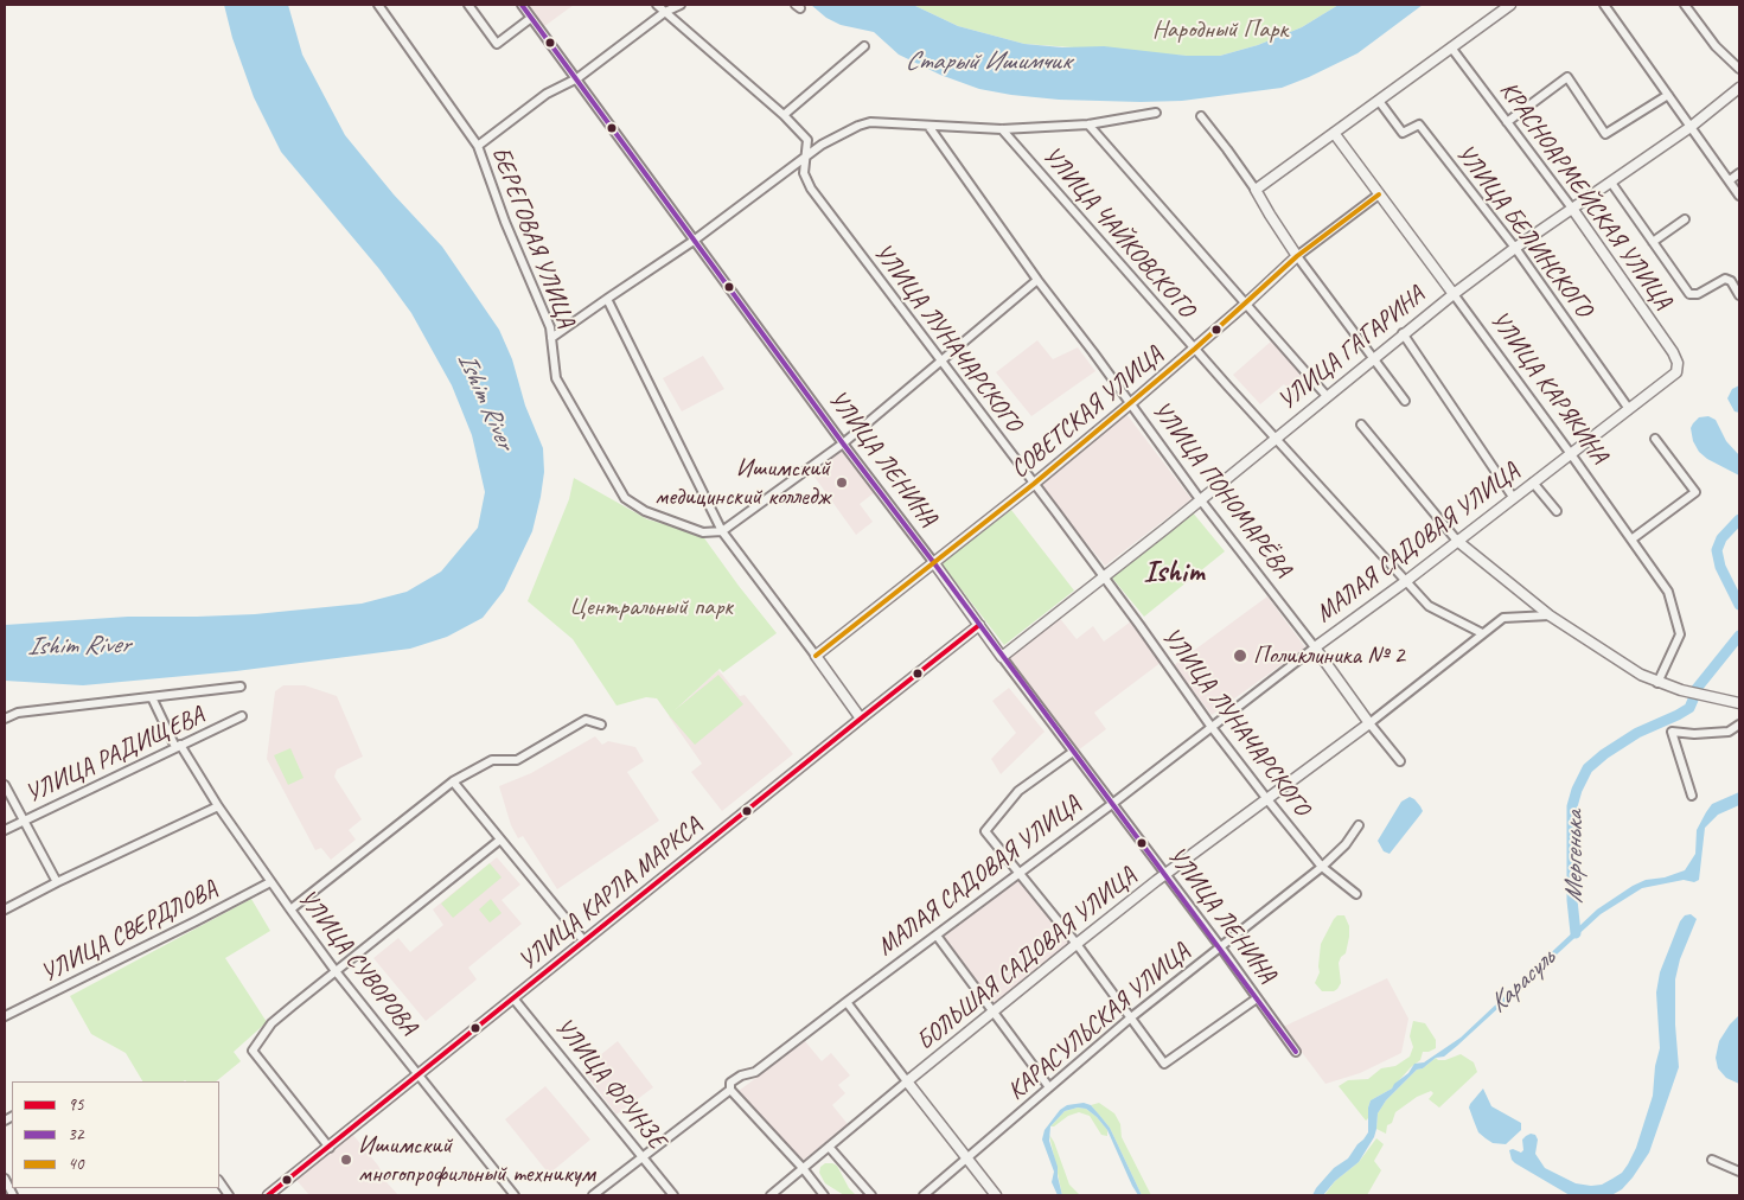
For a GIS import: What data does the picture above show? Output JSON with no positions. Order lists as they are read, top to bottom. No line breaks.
{"streets":{"main road":["КРАСНОАРМЕЙСКАЯ УЛИЦА","УЛИЦА ГАГАРИНА","УЛИЦА КАРЯКИНА","СОВЕТСКАЯ УЛИЦА","УЛИЦА ЛЕНИНА","УЛИЦА ПОНОМАРЁВА","МАЛАЯ САДОВАЯ УЛИЦА","УЛИЦА КАРЛА МАРКСА","БОЛЬШАЯ САДОВАЯ УЛИЦА"],"street":["УЛИЦА БЕЛИНСКОГО","УЛИЦА ЧАЙКОВСКОГО","БЕРЕГОВАЯ УЛИЦА","УЛИЦА ЛУНАЧАРСКОГО","УЛИЦА РАДИЩЕВА","УЛИЦА СВЕРДЛОВА","УЛИЦА СУВОРОВА","КАРАСУЛЬСКАЯ УЛИЦА","УЛИЦА ФРУНЗЕ"]},"crossings":[["КРАСНОАРМЕЙСКАЯ УЛИЦА","УЛИЦА ГАГАРИНА"],["КРАСНОАРМЕЙСКАЯ УЛИЦА","МАЛАЯ САДОВАЯ УЛИЦА"],["УЛИЦА БЕЛИНСКОГО","УЛИЦА ГАГАРИНА"],["УЛИЦА БЕЛИНСКОГО","МАЛАЯ САДОВАЯ УЛИЦА"],["УЛИЦА ЧАЙКОВСКОГО","УЛИЦА ГАГАРИНА"],["УЛИЦА ЧАЙКОВСКОГО","СОВЕТСКАЯ УЛИЦА"],["УЛИЦА ЧАЙКОВСКОГО","МАЛАЯ САДОВАЯ УЛИЦА"],["УЛИЦА ЧАЙКОВСКОГО","БОЛЬШАЯ САДОВАЯ УЛИЦА"],["УЛИЦА ЛУНАЧАРСКОГО","УЛИЦА ГАГАРИНА"],["УЛИЦА ЛУНАЧАРСКОГО","СОВЕТСКАЯ УЛИЦА"],["УЛИЦА ЛУНАЧАРСКОГО","МАЛАЯ САДОВАЯ УЛИЦА"],["УЛИЦА ЛУНАЧАРСКОГО","БОЛЬШАЯ САДОВАЯ УЛИЦА"],["УЛИЦА ЛУНАЧАРСКОГО","КАРАСУЛЬСКАЯ УЛИЦА"],["УЛИЦА ГАГАРИНА","УЛИЦА КАРЯКИНА"],["УЛИЦА ГАГАРИНА","УЛИЦА ЛЕНИНА"],["УЛИЦА ГАГАРИНА","УЛИЦА ПОНОМАРЁВА"],["УЛИЦА КАРЯКИНА","СОВЕТСКАЯ УЛИЦА"],["УЛИЦА КАРЯКИНА","МАЛАЯ САДОВАЯ УЛИЦА"],["СОВЕТСКАЯ УЛИЦА","УЛИЦА ЛЕНИНА"],["СОВЕТСКАЯ УЛИЦА","УЛИЦА ПОНОМАРЁВА"],["УЛИЦА ЛЕНИНА","МАЛАЯ САДОВАЯ УЛИЦА"],["УЛИЦА ЛЕНИНА","УЛИЦА КАРЛА МАРКСА"],["УЛИЦА ЛЕНИНА","БОЛЬШАЯ САДОВАЯ УЛИЦА"],["УЛИЦА ЛЕНИНА","КАРАСУЛЬСКАЯ УЛИЦА"],["УЛИЦА ПОНОМАРЁВА","МАЛАЯ САДОВАЯ УЛИЦА"],["УЛИЦА ПОНОМАРЁВА","БОЛЬШАЯ САДОВАЯ УЛИЦА"],["МАЛАЯ САДОВАЯ УЛИЦА","УЛИЦА ФРУНЗЕ"],["УЛИЦА РАДИЩЕВА","УЛИЦА СУВОРОВА"],["УЛИЦА КАРЛА МАРКСА","УЛИЦА СУВОРОВА"],["УЛИЦА КАРЛА МАРКСА","УЛИЦА ФРУНЗЕ"],["УЛИЦА СВЕРДЛОВА","УЛИЦА СУВОРОВА"]],"districts":["Ishim"],"water":["Старый Ишимчик","Ishim River","Мергенька","Карасуль"],"parks":["Народный Парк","Центральный парк"],"places":["Ишимский медицинский колледж","Поликлиника № 2","Ишимский многопрофильный техникум"],"lines":["transit line 32","transit line 40","transit line 95"],"legend":["95","32","40"]}
